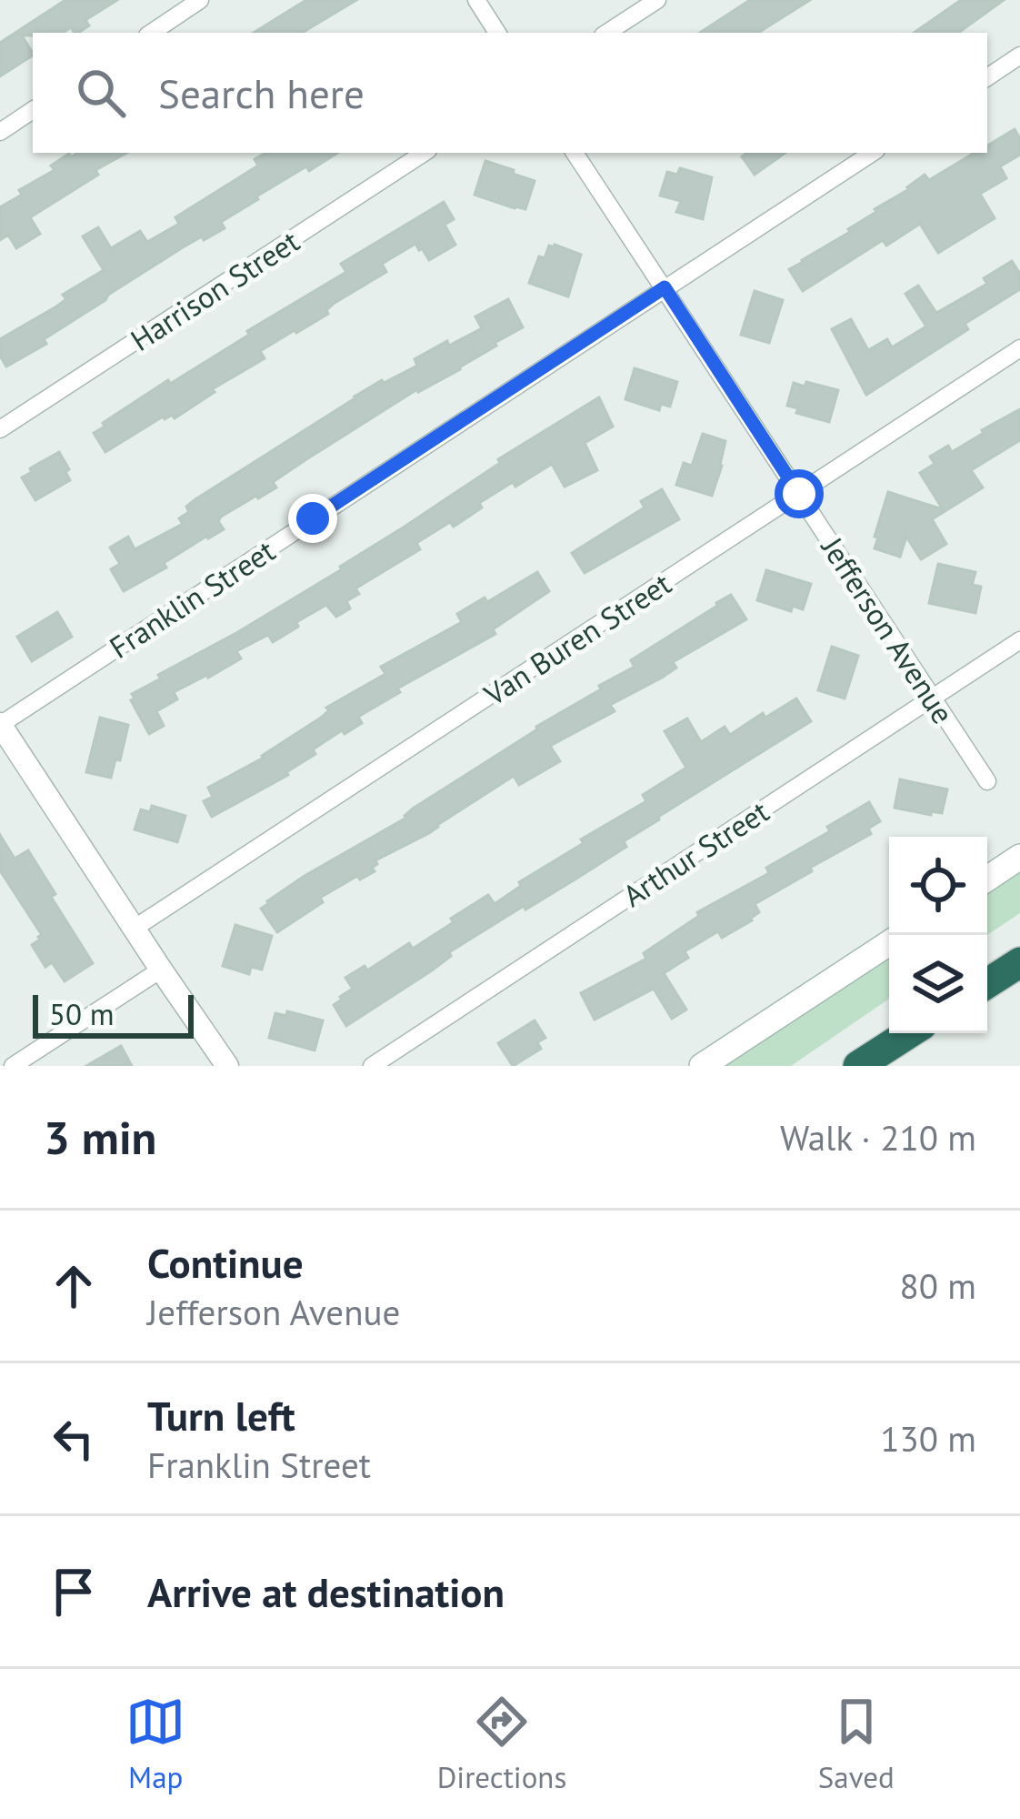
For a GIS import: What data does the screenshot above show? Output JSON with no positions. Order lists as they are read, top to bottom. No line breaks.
{"streets":{"street":["Harrison Street","Franklin Street","Jefferson Avenue","Van Buren Street","Arthur Street"]},"crossings":[["Franklin Street","Jefferson Avenue"],["Jefferson Avenue","Van Buren Street"],["Jefferson Avenue","Arthur Street"]],"scale_bar":"50 m","page":{"search":"Search here","scale":"50 m","heading":["3 min","Walk · 210 m"],"list":[["Continue","Jefferson Avenue","80 m"],["Turn left","Franklin Street","130 m"],"Arrive at destination"],"nav":["Map","Directions","Saved"]}}
